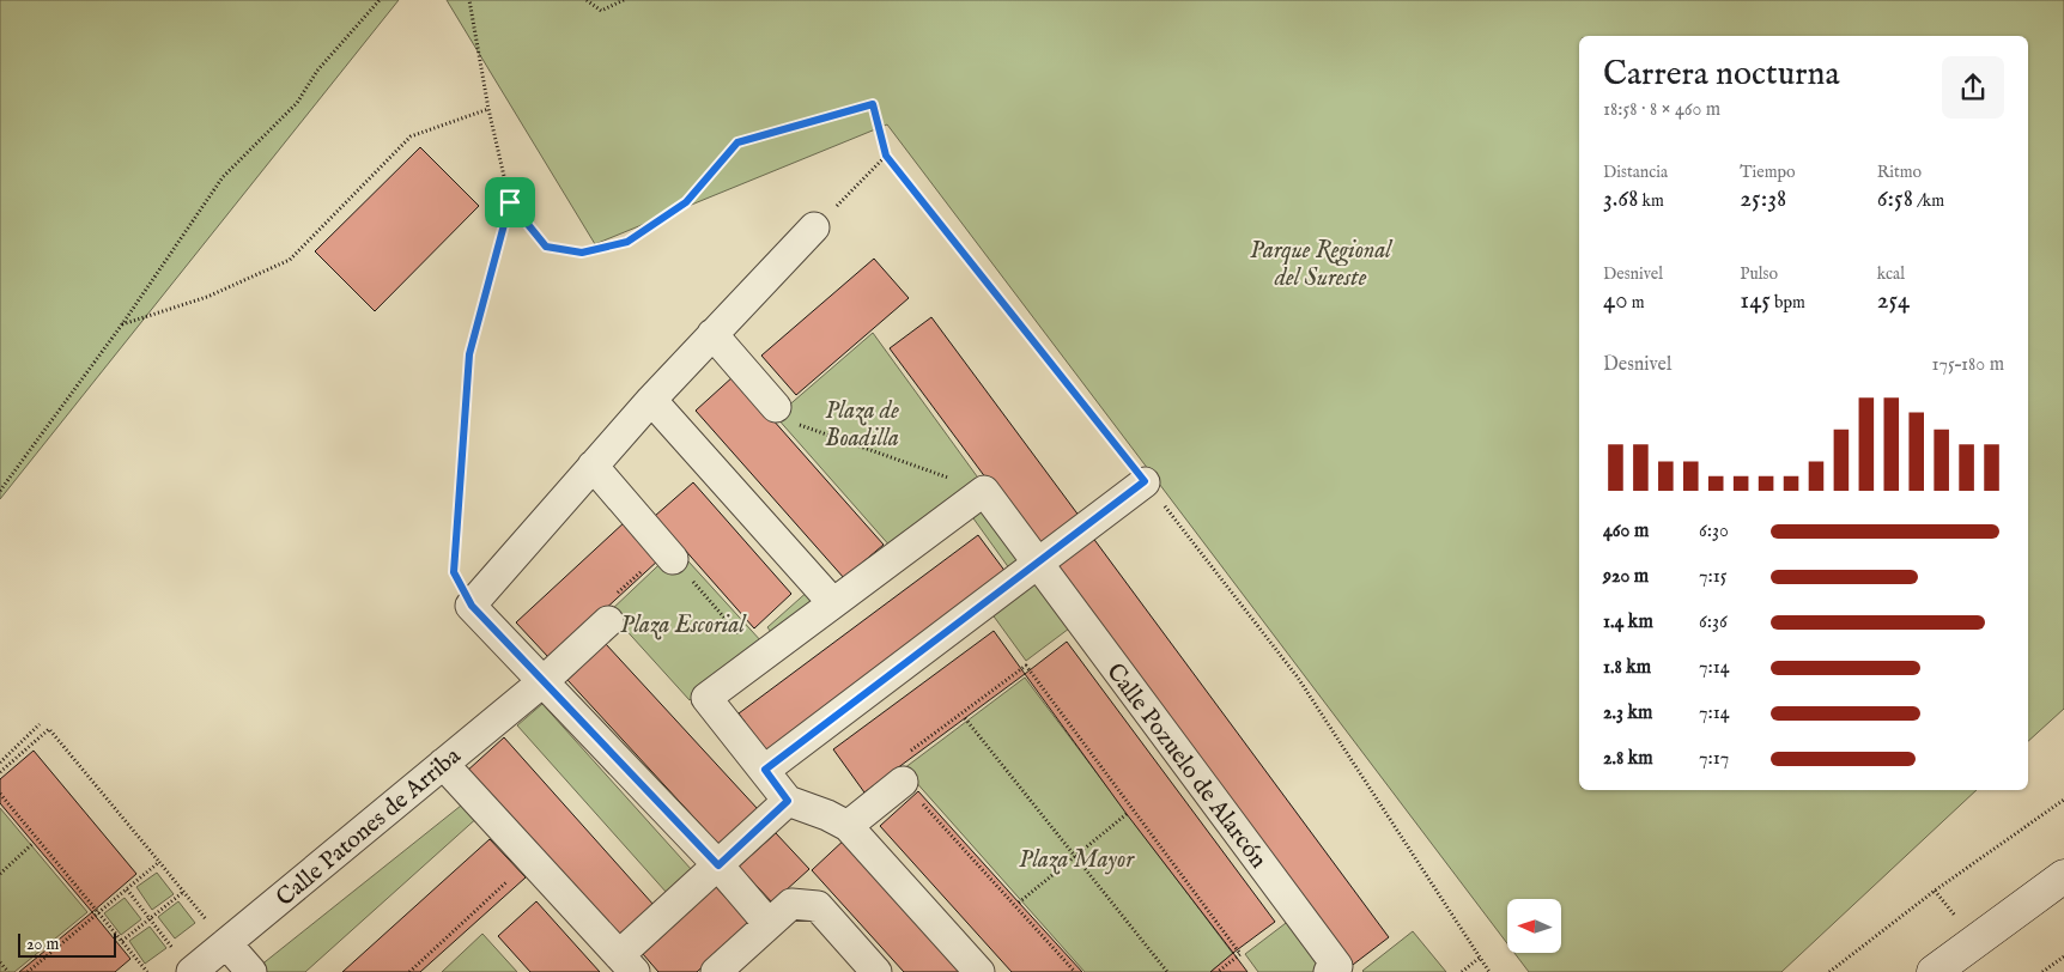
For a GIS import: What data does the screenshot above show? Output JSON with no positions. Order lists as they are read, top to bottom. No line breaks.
{"streets":{"street":["Calle Pozuelo de Alarcón","Calle Patones de Arriba"]},"parks":["Parque Regional del Sureste","Plaza de Boadilla","Plaza Escorial","Plaza Mayor"],"scale_bar":"20 m","north":"left","page":{"heading":["Carrera nocturna","18:58 · 8 × 460 m"],"stats":[["Distancia","3.68 km"],["Tiempo","25:38"],["Ritmo","6:58 /km"],["Desnivel","40 m"],["Pulso","145 bpm"],["kcal","254"]],"chart":["Desnivel","175–180 m"],"list":[{"name":"460 m","note":"6:30"},{"name":"920 m","note":"7:15"},{"name":"1.4 km","note":"6:36"},{"name":"1.8 km","note":"7:14"},{"name":"2.3 km","note":"7:14"},{"name":"2.8 km","note":"7:17"}],"scale":"20 m"}}
